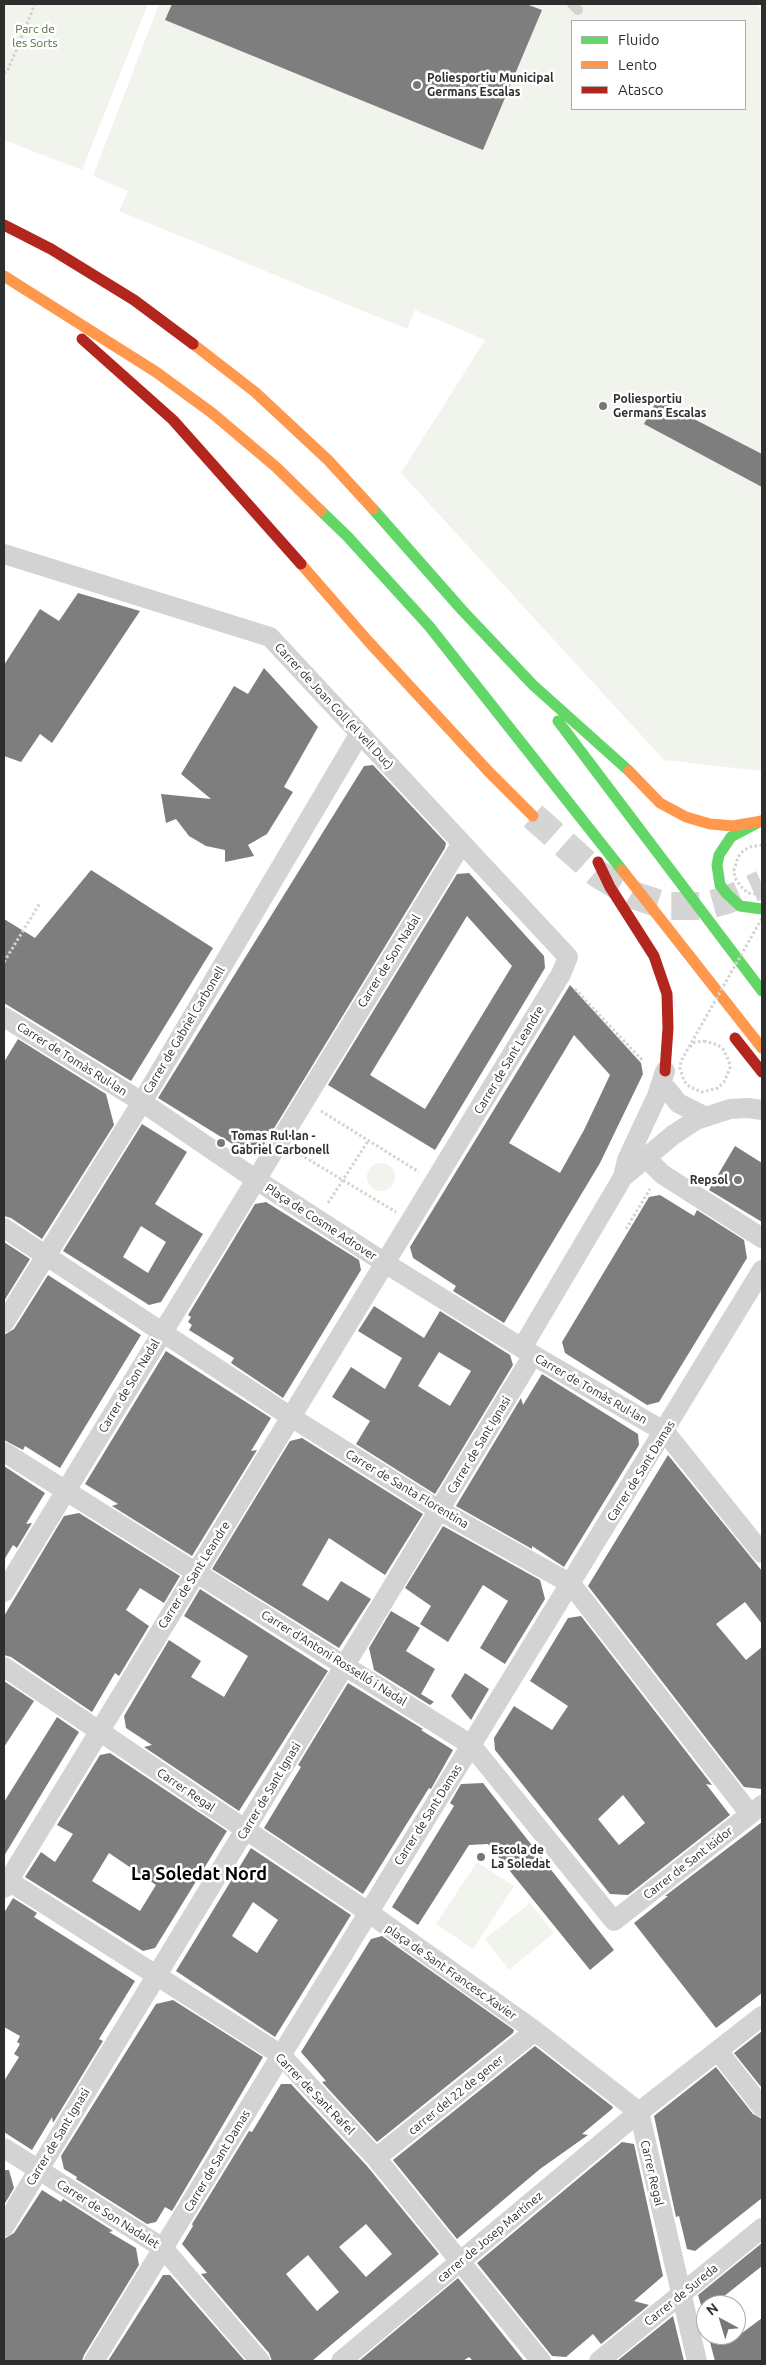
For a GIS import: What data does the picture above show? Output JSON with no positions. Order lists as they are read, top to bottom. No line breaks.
{"streets":{"street":["Carrer de Joan Coll (el vell Duc)","Carrer de Son Nadal","Carrer de Gabriel Carbonell","Carrer de Tomàs Rul·lan","Carrer de Sant Leandre","Plaça de Cosme Adrover","Carrer de Sant Ignasi","Carrer de Sant Damas","Carrer de Santa Florentina","Carrer d'Antoni Rosselló i Nadal","Carrer Regal","Carrer de Sant Isidor","plaça de Sant Francesc Xavier","Carrer de Sant Rafel","carrer del 22 de gener","Carrer de Son Nadalet","carrer de Josep Martínez","Carrer de Sureda"]},"crossings":[["Carrer de Joan Coll (el vell Duc)","Carrer de Son Nadal"],["Carrer de Joan Coll (el vell Duc)","Carrer de Gabriel Carbonell"],["Carrer de Joan Coll (el vell Duc)","Carrer de Sant Leandre"],["Carrer de Son Nadal","Carrer de Tomàs Rul·lan"],["Carrer de Son Nadal","Plaça de Cosme Adrover"],["Carrer de Son Nadal","Carrer de Santa Florentina"],["Carrer de Son Nadal","Carrer d'Antoni Rosselló i Nadal"],["Carrer de Gabriel Carbonell","Carrer de Tomàs Rul·lan"],["Carrer de Gabriel Carbonell","Carrer de Santa Florentina"],["Carrer de Tomàs Rul·lan","Carrer de Sant Leandre"],["Carrer de Tomàs Rul·lan","Plaça de Cosme Adrover"],["Carrer de Tomàs Rul·lan","Carrer de Sant Ignasi"],["Carrer de Tomàs Rul·lan","Carrer de Sant Damas"],["Carrer de Sant Leandre","Plaça de Cosme Adrover"],["Carrer de Sant Leandre","Carrer de Santa Florentina"],["Carrer de Sant Leandre","Carrer d'Antoni Rosselló i Nadal"],["Carrer de Sant Leandre","Carrer Regal"],["Carrer de Sant Leandre","Carrer de Sant Rafel"],["Carrer de Sant Ignasi","Carrer de Santa Florentina"],["Carrer de Sant Ignasi","Carrer d'Antoni Rosselló i Nadal"],["Carrer de Sant Ignasi","Carrer Regal"],["Carrer de Sant Ignasi","Carrer de Sant Rafel"],["Carrer de Sant Ignasi","Carrer de Son Nadalet"],["Carrer de Sant Damas","Carrer de Santa Florentina"],["Carrer de Sant Damas","Carrer d'Antoni Rosselló i Nadal"],["Carrer de Sant Damas","Carrer Regal"],["Carrer de Sant Damas","plaça de Sant Francesc Xavier"],["Carrer de Sant Damas","Carrer de Sant Rafel"],["Carrer de Sant Damas","Carrer de Son Nadalet"],["Carrer de Santa Florentina","Carrer de Sant Isidor"],["Carrer d'Antoni Rosselló i Nadal","Carrer de Sant Isidor"],["Carrer Regal","plaça de Sant Francesc Xavier"],["Carrer Regal","carrer de Josep Martínez"],["Carrer Regal","Carrer de Sureda"],["plaça de Sant Francesc Xavier","carrer del 22 de gener"],["Carrer de Sant Rafel","carrer del 22 de gener"],["Carrer de Sant Rafel","carrer de Josep Martínez"]],"districts":["La Soledat Nord"],"parks":["Parc de les Sorts"],"places":["Poliesportiu Municipal Germans Escalas","Poliesportiu Germans Escalas","Tomas Rul·lan - Gabriel Carbonell","Repsol","Escola de La Soledat"],"legend":["Fluido","Lento","Atasco"],"north":"top left"}
